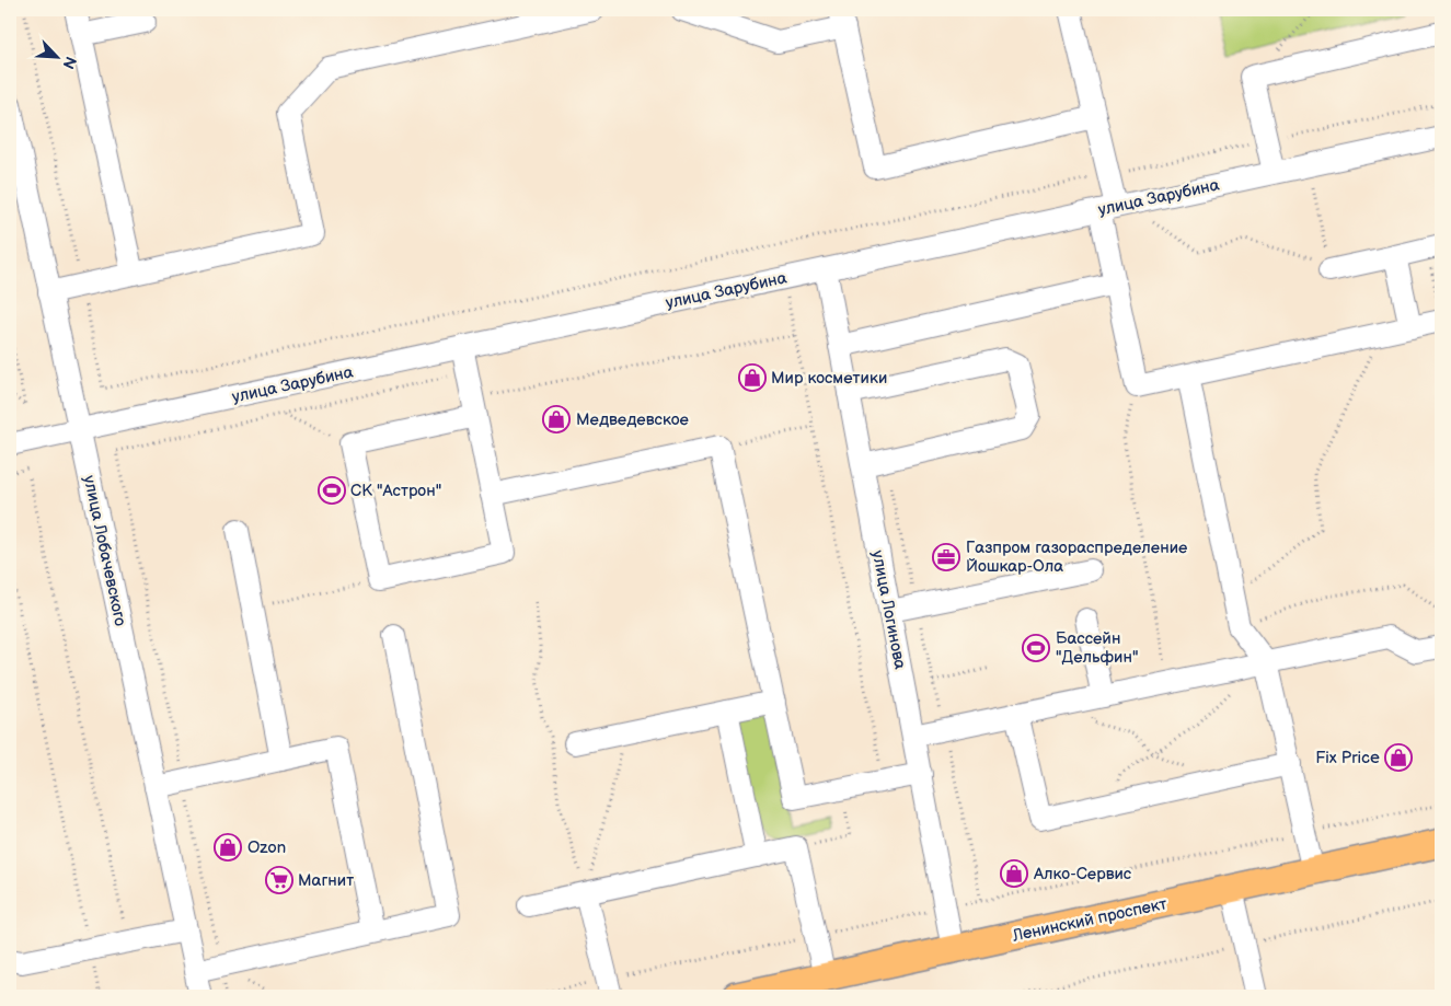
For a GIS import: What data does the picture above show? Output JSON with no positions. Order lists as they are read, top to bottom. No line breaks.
{"streets":{"main road":["Ленинский проспект"],"street":["улица Зарубина","улица Лобачевского","улица Логинова"]},"crossings":[["улица Зарубина","улица Лобачевского"],["улица Зарубина","улица Логинова"],["улица Логинова","Ленинский проспект"]],"places":{"shop":["Мир косметики","Медведевское","Fix Price","Ozon","Алко-Сервис"],"sports":["СК \"Астрон\"","Бассейн \"Дельфин\""],"office":["Газпром газораспределение Йошкар-Ола"],"supermarket":["Магнит"]},"north":"bottom right"}
